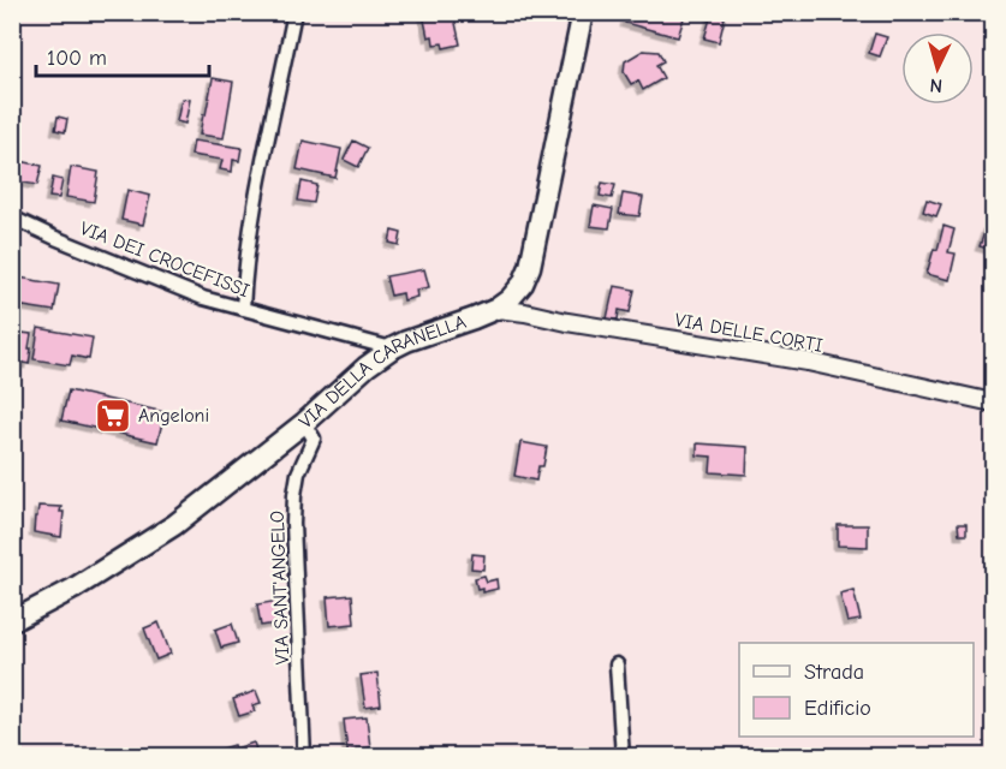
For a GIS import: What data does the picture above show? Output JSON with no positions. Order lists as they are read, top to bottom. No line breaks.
{"streets":{"main road":["VIA DELLA CARANELLA"],"street":["VIA DEI CROCEFISSI","VIA DELLE CORTI","VIA SANT'ANGELO"]},"crossings":[["VIA DEI CROCEFISSI","VIA DELLA CARANELLA"],["VIA DELLE CORTI","VIA DELLA CARANELLA"],["VIA DELLA CARANELLA","VIA SANT'ANGELO"]],"places":{"supermarket":["Angeloni"]},"legend":["Strada","Edificio"],"scale_bar":"100 m","north":"bottom"}
